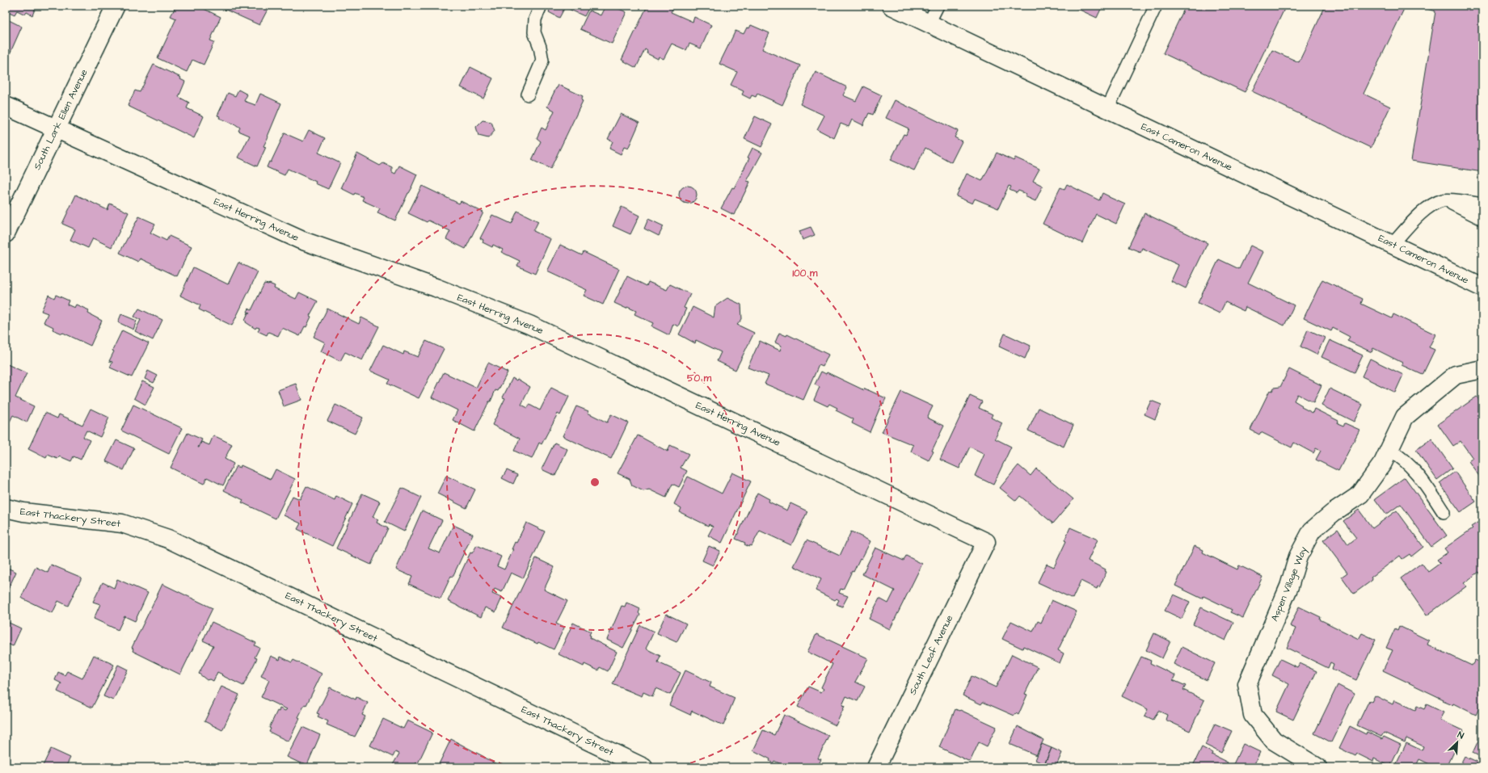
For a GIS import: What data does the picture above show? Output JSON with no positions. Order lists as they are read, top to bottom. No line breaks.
{"streets":{"street":["South Lark Ellen Avenue","East Cameron Avenue","East Herring Avenue","East Thackery Street","Aspen Village Way","South Leaf Avenue"]},"crossings":[["South Lark Ellen Avenue","East Herring Avenue"],["East Herring Avenue","South Leaf Avenue"]],"north":"top right","rings":["100 m","50 m"]}
